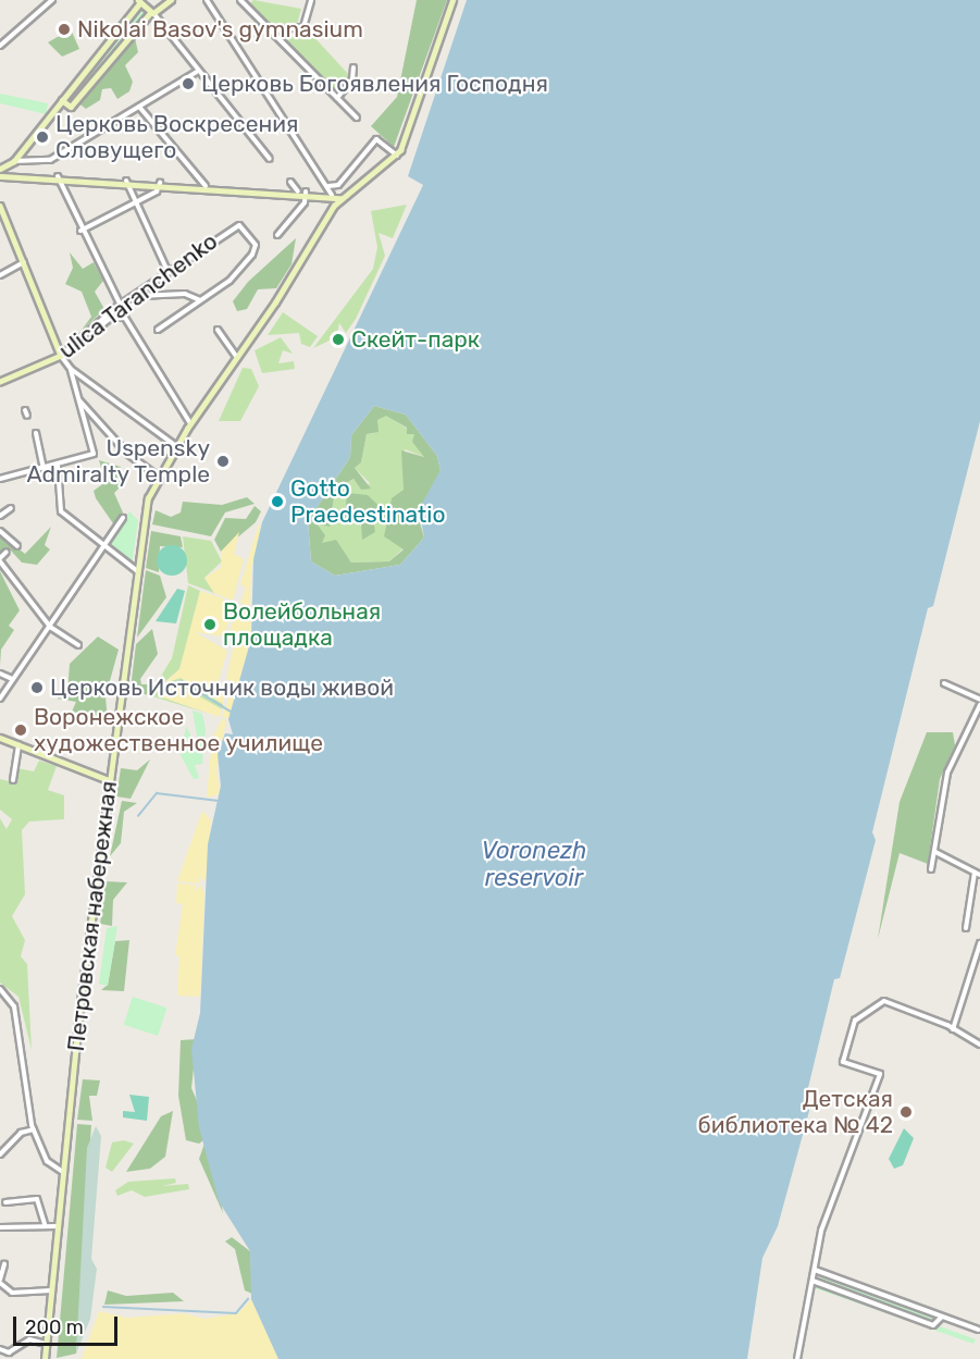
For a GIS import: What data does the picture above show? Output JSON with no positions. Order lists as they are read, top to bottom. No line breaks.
{"streets":{"main road":["ulica Taranchenko","Петровская набережная"]},"water":["Voronezh reservoir"],"places":["Nikolai Basov's gymnasium","Церковь Богоявления Господня","Церковь Воскресения Словущего","Скейт-парк","Uspensky Admiralty Temple","Gotto Praedestinatio","Волейбольная площадка","Церковь Источник воды живой","Воронежское художественное училище","Детская библиотека № 42"],"scale_bar":"200 m"}
